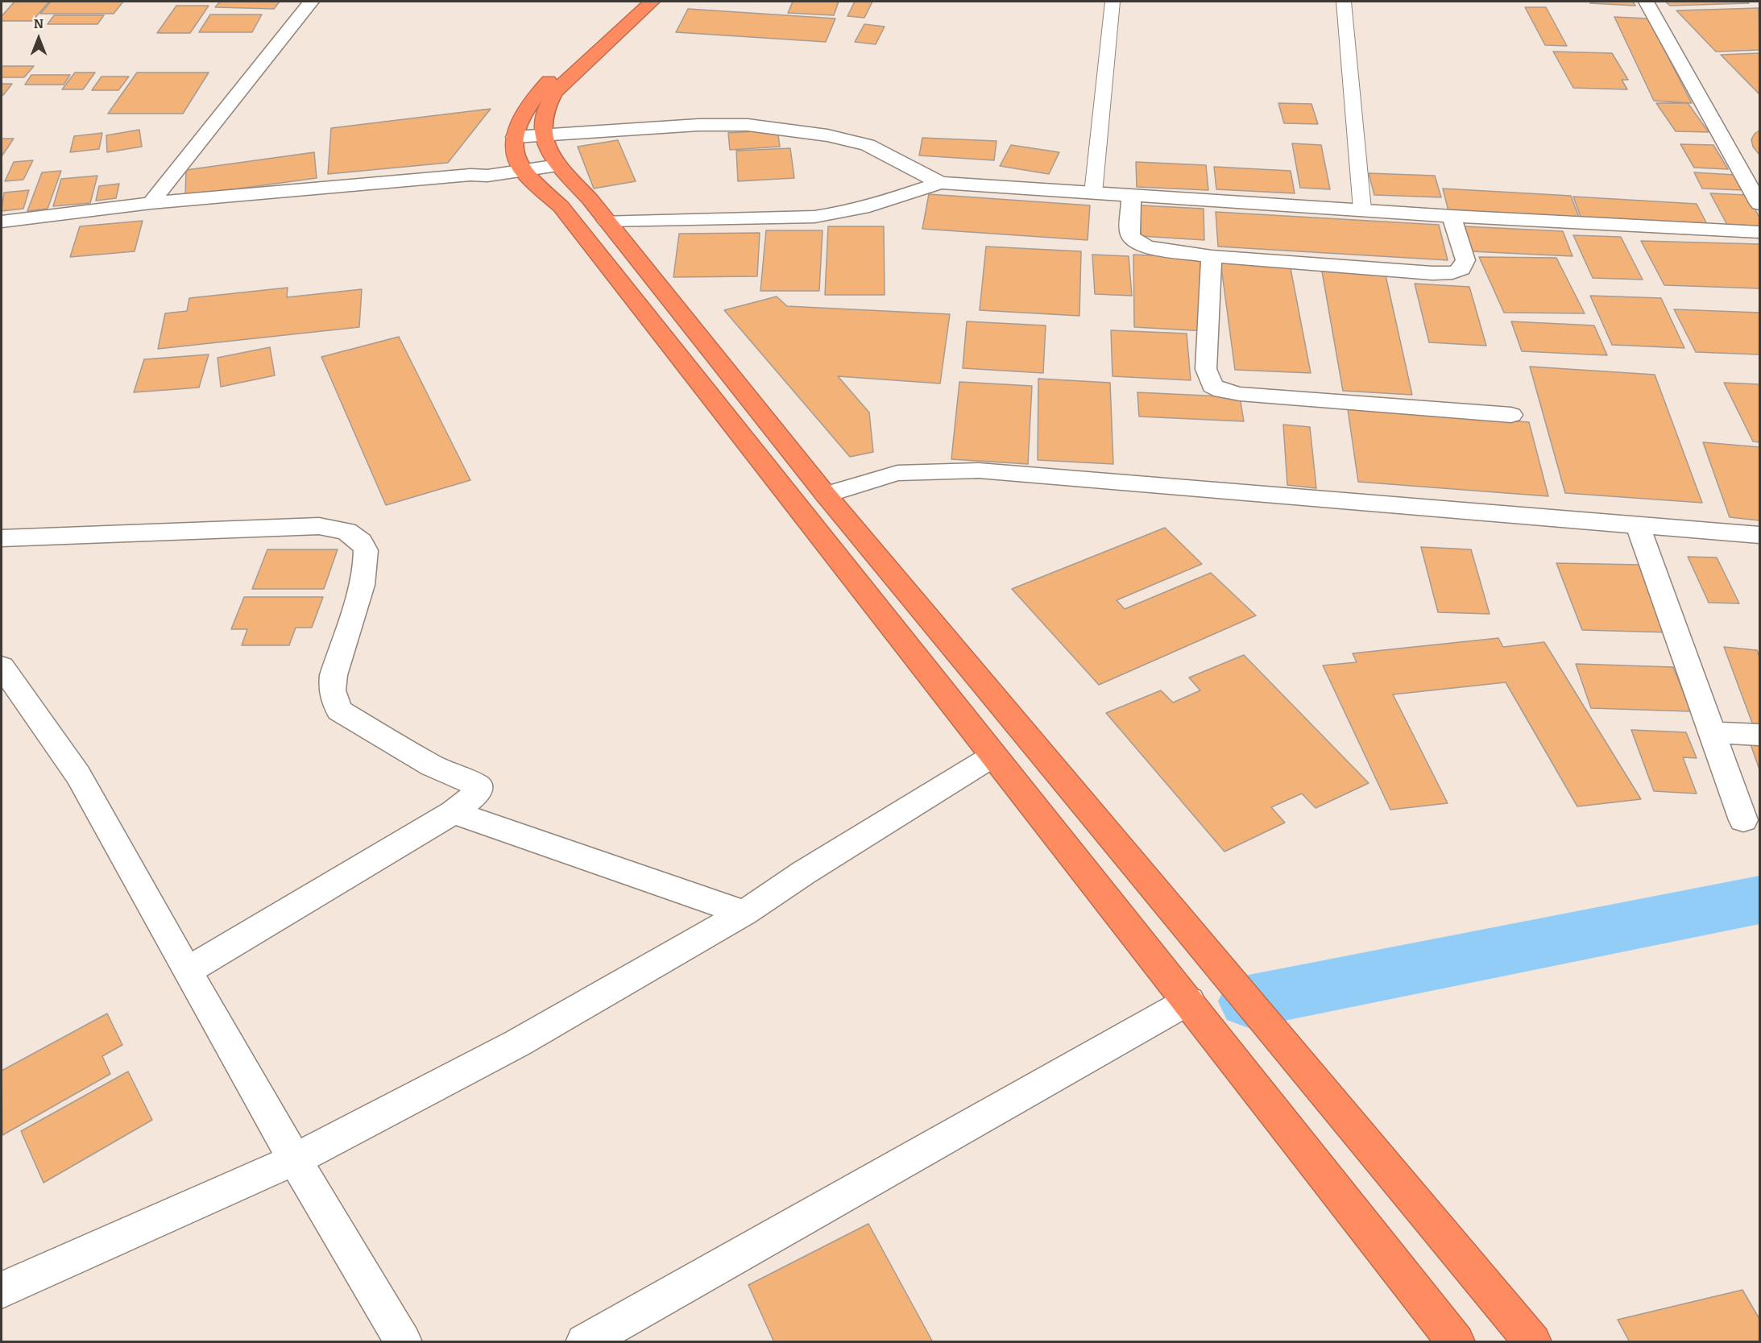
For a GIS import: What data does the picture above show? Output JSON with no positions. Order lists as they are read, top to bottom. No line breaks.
{"north":"top"}
